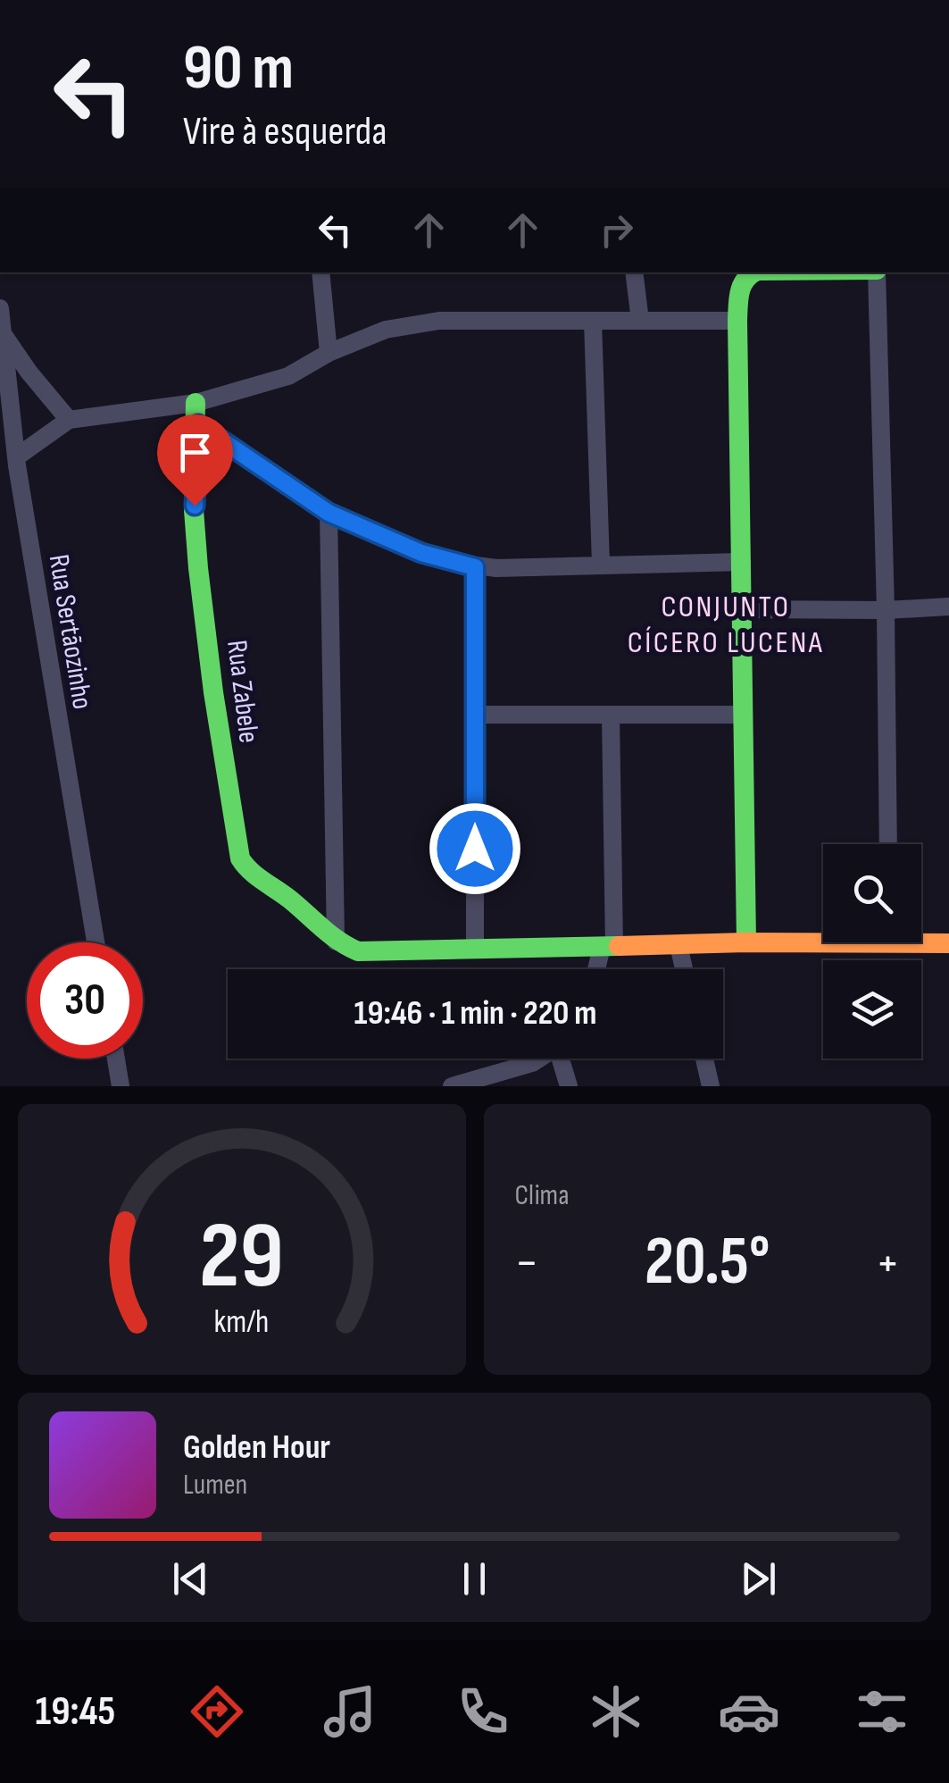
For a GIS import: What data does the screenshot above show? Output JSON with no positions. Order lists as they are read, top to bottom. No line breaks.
{"streets":{"street":["Rua Sertãozinho","Rua Zabele"]},"districts":["CONJUNTO CÍCERO LUCENA"],"page":{"turn":["90 m","Vire à esquerda"],"limit":"30","trip":"19:46 · 1 min · 220 m","tile":"Clima","heat":["−","20.5°","+"],"song":["Golden Hour","Lumen"],"tabs":"19:45","gauge":["29","km/h"]}}
